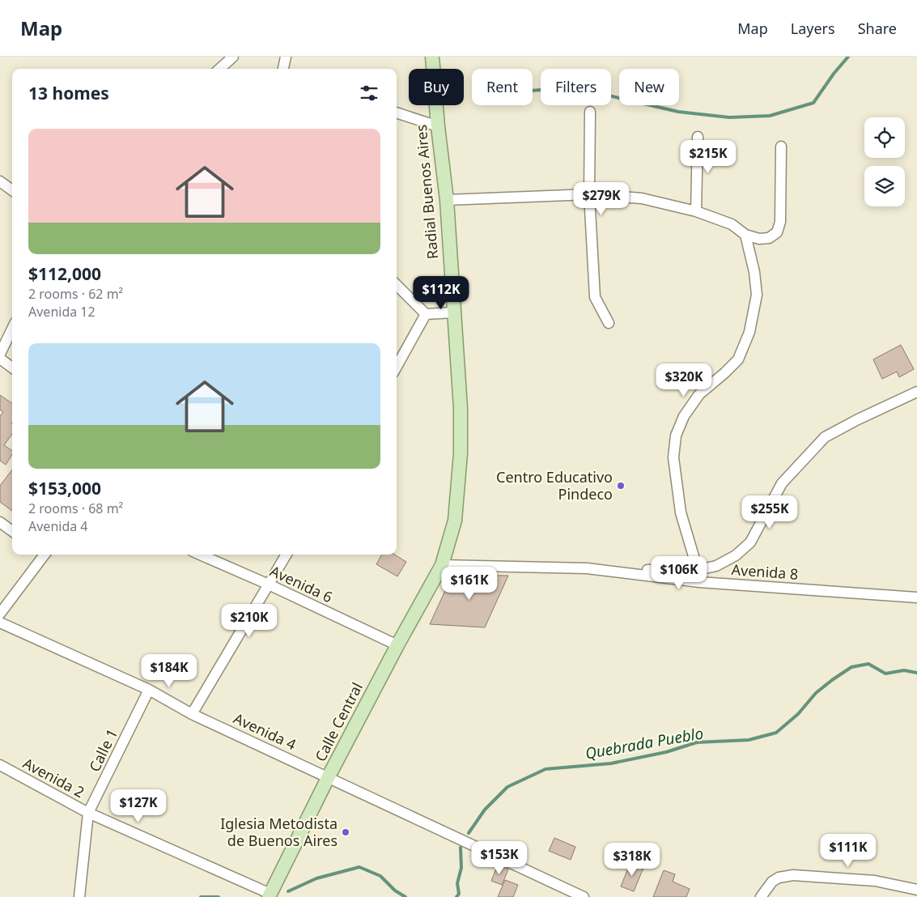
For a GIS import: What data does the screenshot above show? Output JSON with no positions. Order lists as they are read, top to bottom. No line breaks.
{"streets":{"main road":["Radial Buenos Aires","Calle Central"],"street":["Avenida 8","Avenida 6","Avenida 4","Calle 1","Avenida 2"]},"crossings":[["Radial Buenos Aires","Avenida 8"],["Radial Buenos Aires","Calle Central"],["Avenida 8","Calle Central"],["Avenida 6","Calle Central"],["Calle Central","Avenida 4"],["Calle Central","Avenida 2"],["Avenida 4","Calle 1"],["Calle 1","Avenida 2"]],"water":["Quebrada Pueblo"],"places":["Centro Educativo Pindeco","Iglesia Metodista de Buenos Aires"],"page":{"header":"Map","nav":["Map","Layers","Share"],"chip":["Buy","Rent","Filters","New"],"heading":"13 homes","list":[{"name":"$112,000","note":"2 rooms · 62 m² · Avenida 12"},{"name":"$153,000","note":"2 rooms · 68 m² · Avenida 4"}],"price":["$215K","$279K","$112K","$320K","$255K","$106K","$161K","$210K","$184K","$127K","$111K","$153K","$318K"]}}
